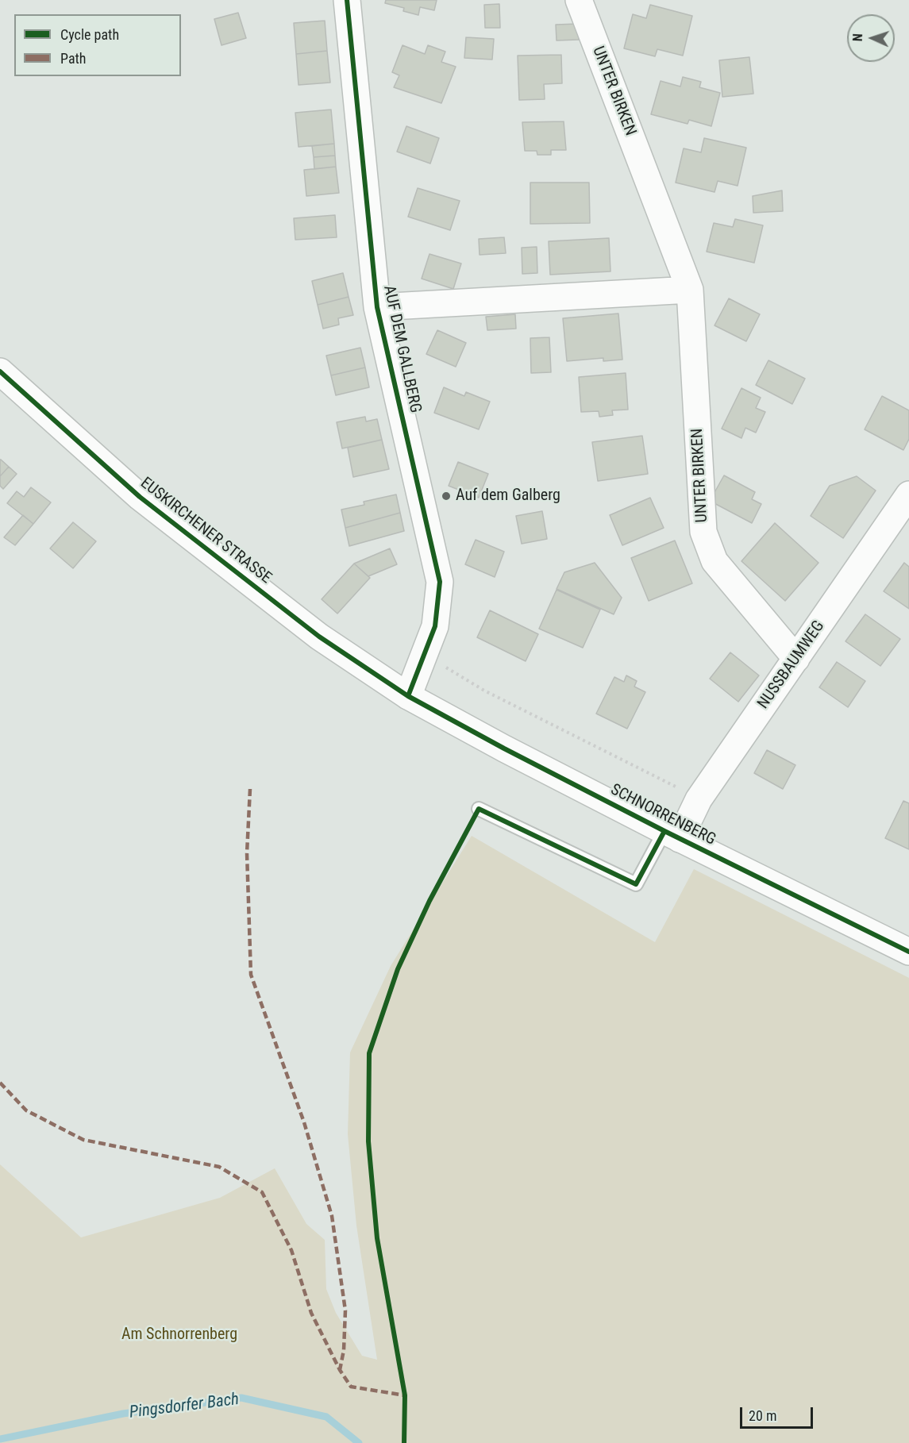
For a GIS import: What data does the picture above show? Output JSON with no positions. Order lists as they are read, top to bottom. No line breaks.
{"streets":{"street":["UNTER BIRKEN","AUF DEM GALLBERG","EUSKIRCHENER STRASSE","NUSSBAUMWEG","SCHNORRENBERG"]},"crossings":[["UNTER BIRKEN","NUSSBAUMWEG"],["AUF DEM GALLBERG","EUSKIRCHENER STRASSE"],["AUF DEM GALLBERG","SCHNORRENBERG"],["EUSKIRCHENER STRASSE","SCHNORRENBERG"],["NUSSBAUMWEG","SCHNORRENBERG"]],"water":["Pingsdorfer Bach"],"parks":["Am Schnorrenberg"],"places":["Auf dem Galberg"],"legend":["Cycle path","Path"],"scale_bar":"20 m","north":"left"}
